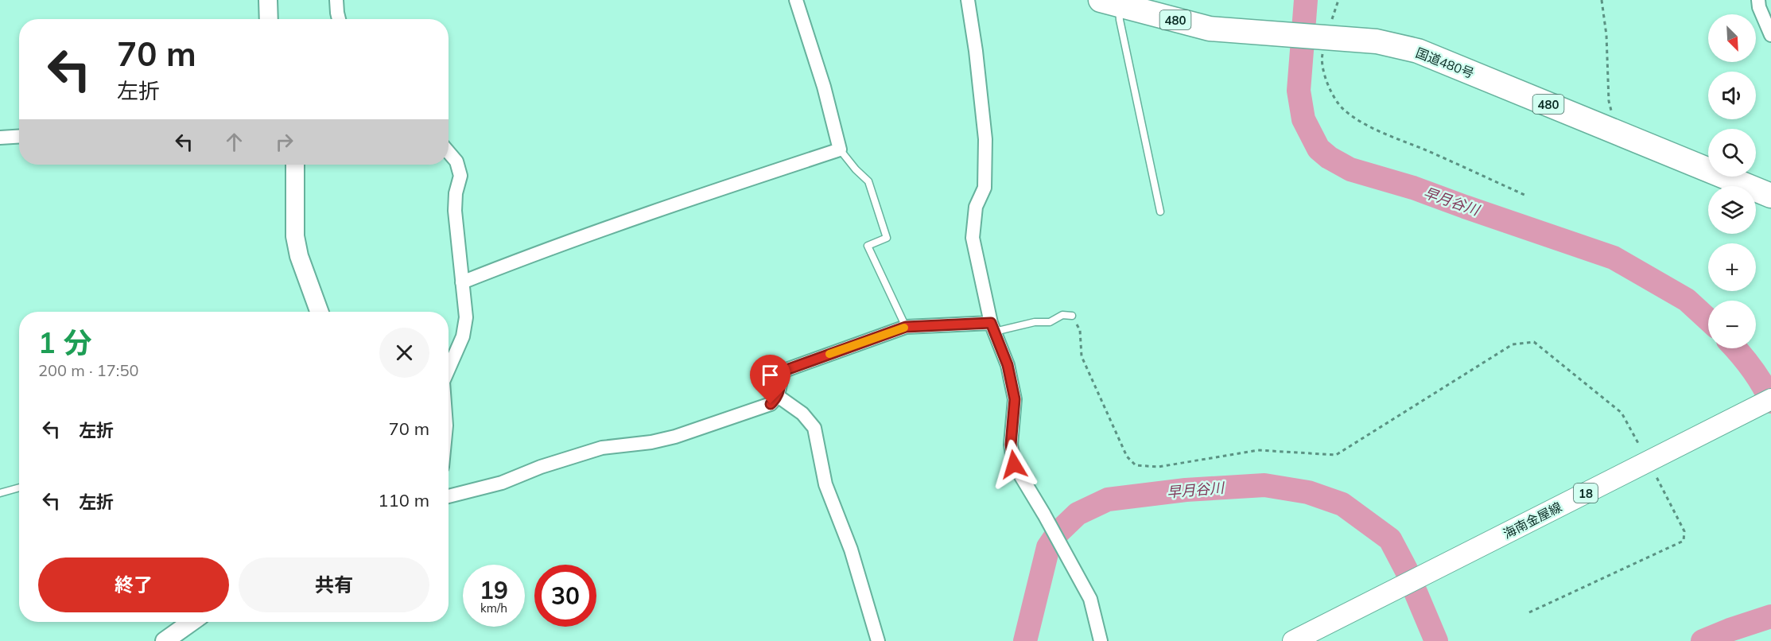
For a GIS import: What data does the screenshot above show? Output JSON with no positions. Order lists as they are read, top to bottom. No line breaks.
{"streets":{"highway":["480","国道480号"],"main road":["18","海南金屋線"]},"water":["早月谷川"],"north":"bottom right","page":{"map_buttons":["+","−"],"turn":["70 m","左折"],"heading":["1 分","200 m · 17:50"],"list":[{"name":"左折","value":"70 m"},{"name":"左折","value":"110 m"}],"buttons":["終了","共有"],"speed":"19 km/h","limit":"30"}}
